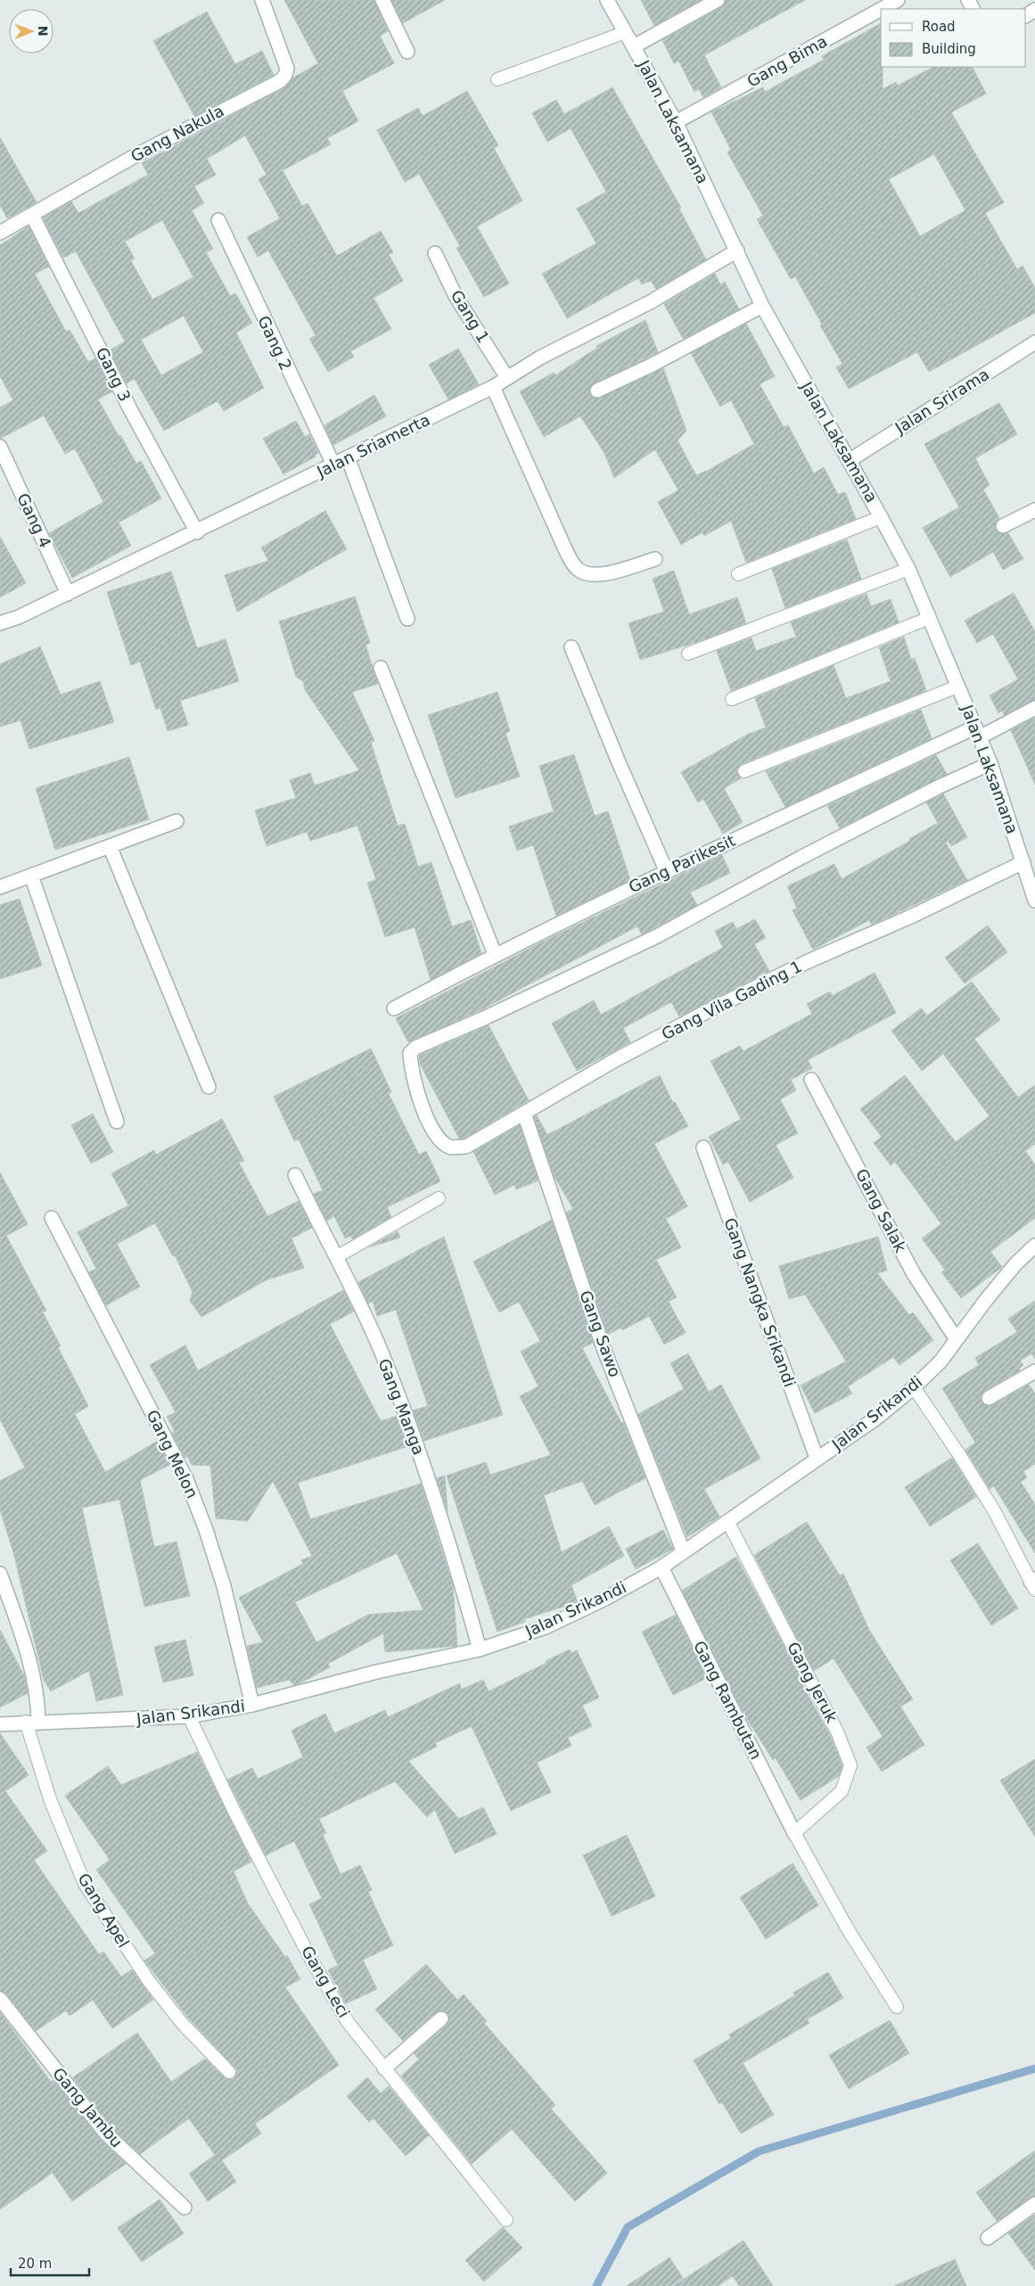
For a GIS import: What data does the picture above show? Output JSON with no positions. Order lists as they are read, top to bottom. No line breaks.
{"streets":{"street":["Gang Bima","Jalan Laksamana","Gang Nakula","Gang 1","Gang 2","Gang 3","Jalan Srirama","Jalan Sriamerta","Gang 4","Gang Parikesit","Gang Vila Gading 1","Gang Salak","Gang Nangka Srikandi","Gang Sawo","Gang Manga","Jalan Srikandi","Gang Melon","Gang Rambutan","Gang Jambu"],"lane":["Gang Jeruk","Gang Apel","Gang Leci"]},"crossings":[["Gang Bima","Jalan Laksamana"],["Jalan Laksamana","Jalan Srirama"],["Jalan Laksamana","Jalan Sriamerta"],["Jalan Laksamana","Gang Parikesit"],["Jalan Laksamana","Gang Vila Gading 1"],["Gang Nakula","Gang 3"],["Gang 1","Jalan Sriamerta"],["Gang 2","Jalan Sriamerta"],["Gang 3","Jalan Sriamerta"],["Jalan Sriamerta","Gang 4"],["Gang Vila Gading 1","Gang Sawo"],["Gang Salak","Jalan Srikandi"],["Gang Nangka Srikandi","Jalan Srikandi"],["Gang Sawo","Jalan Srikandi"],["Gang Manga","Jalan Srikandi"],["Jalan Srikandi","Gang Melon"],["Jalan Srikandi","Gang Jeruk"],["Jalan Srikandi","Gang Rambutan"],["Jalan Srikandi","Gang Apel"],["Jalan Srikandi","Gang Leci"],["Gang Jeruk","Gang Rambutan"]],"legend":["Road","Building"],"scale_bar":"20 m","north":"right"}
